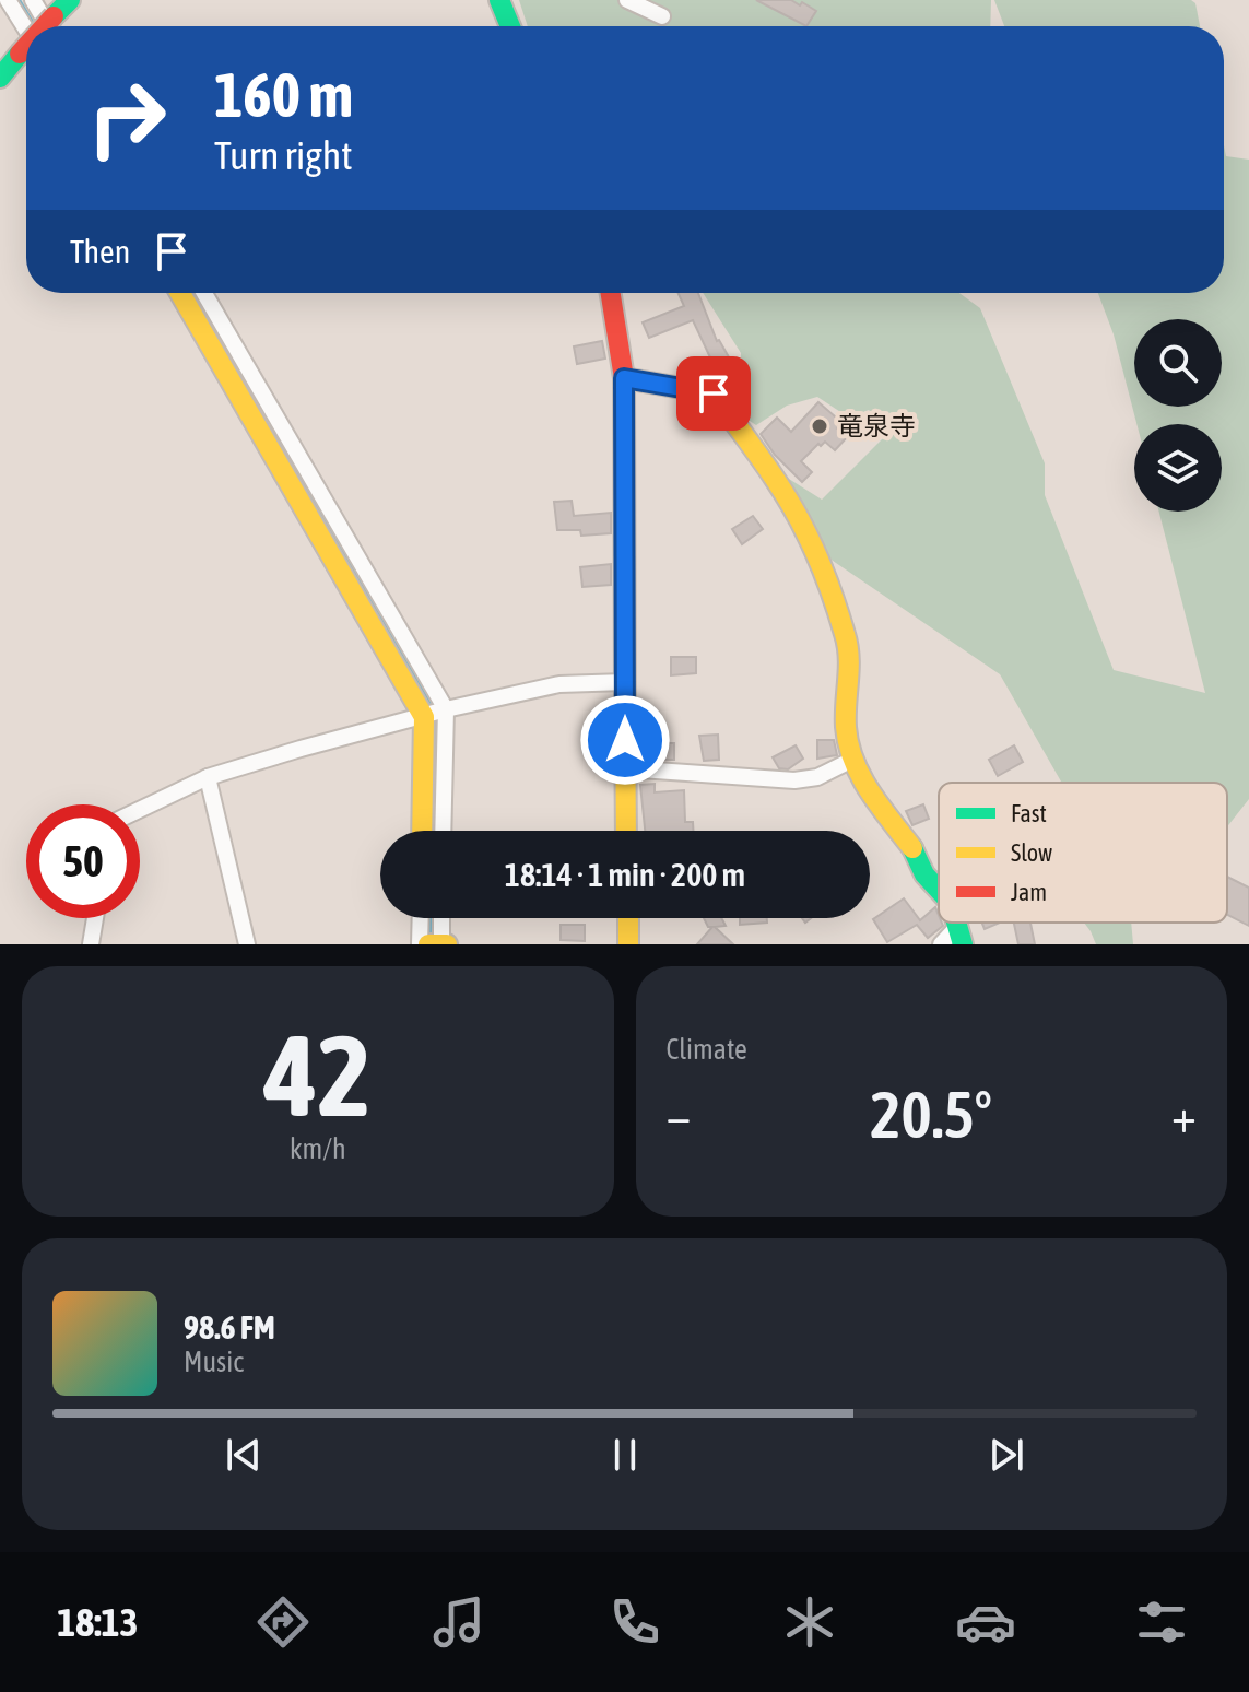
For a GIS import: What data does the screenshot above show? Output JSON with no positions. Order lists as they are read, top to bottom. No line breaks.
{"places":["竜泉寺"],"legend":["Fast","Slow","Jam"],"page":{"turn":["160 m","Turn right"],"then":"Then","limit":"50","trip":"18:14 · 1 min · 200 m","tile":[["42","km/h"],"Climate"],"heat":["−","20.5°","+"],"song":["98.6 FM","Music"],"tabs":"18:13"}}
